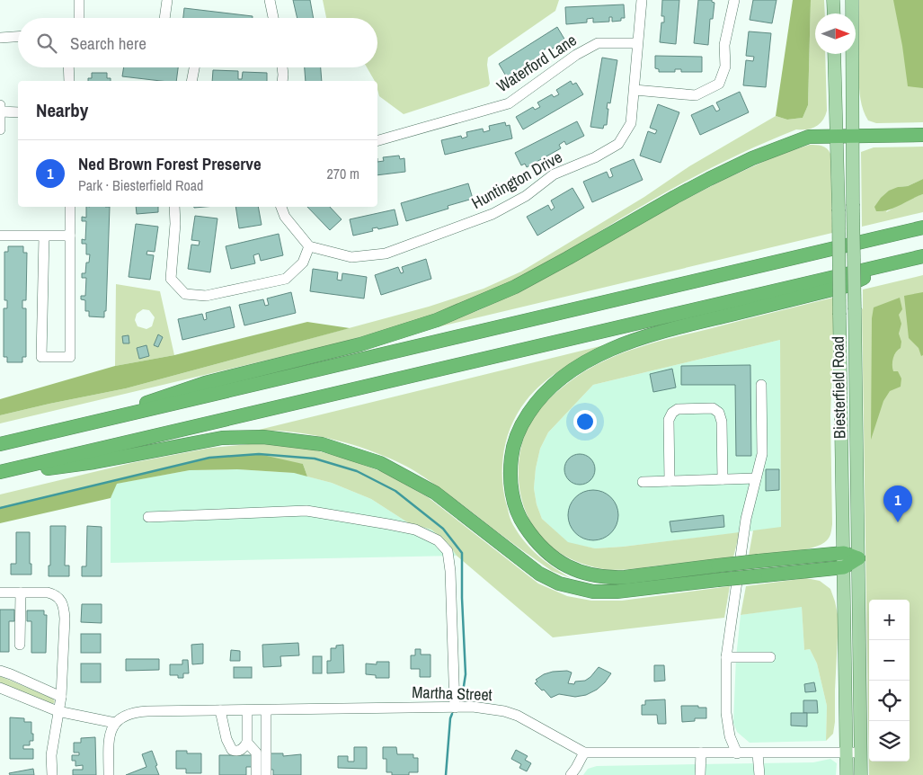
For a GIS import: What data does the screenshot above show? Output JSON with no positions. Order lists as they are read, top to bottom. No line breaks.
{"streets":{"main road":["Biesterfield Road"],"street":["Waterford Lane","Huntington Drive","Martha Street"]},"crossings":[["Waterford Lane","Huntington Drive"],["Biesterfield Road","Martha Street"]],"north":"right","page":{"search":"Search here","heading":"Nearby","list":[{"mark":"1","name":"Ned Brown Forest Preserve","note":"Park · Biesterfield Road","value":"270 m"}],"pins":"1","map_buttons":["+","−"]}}
